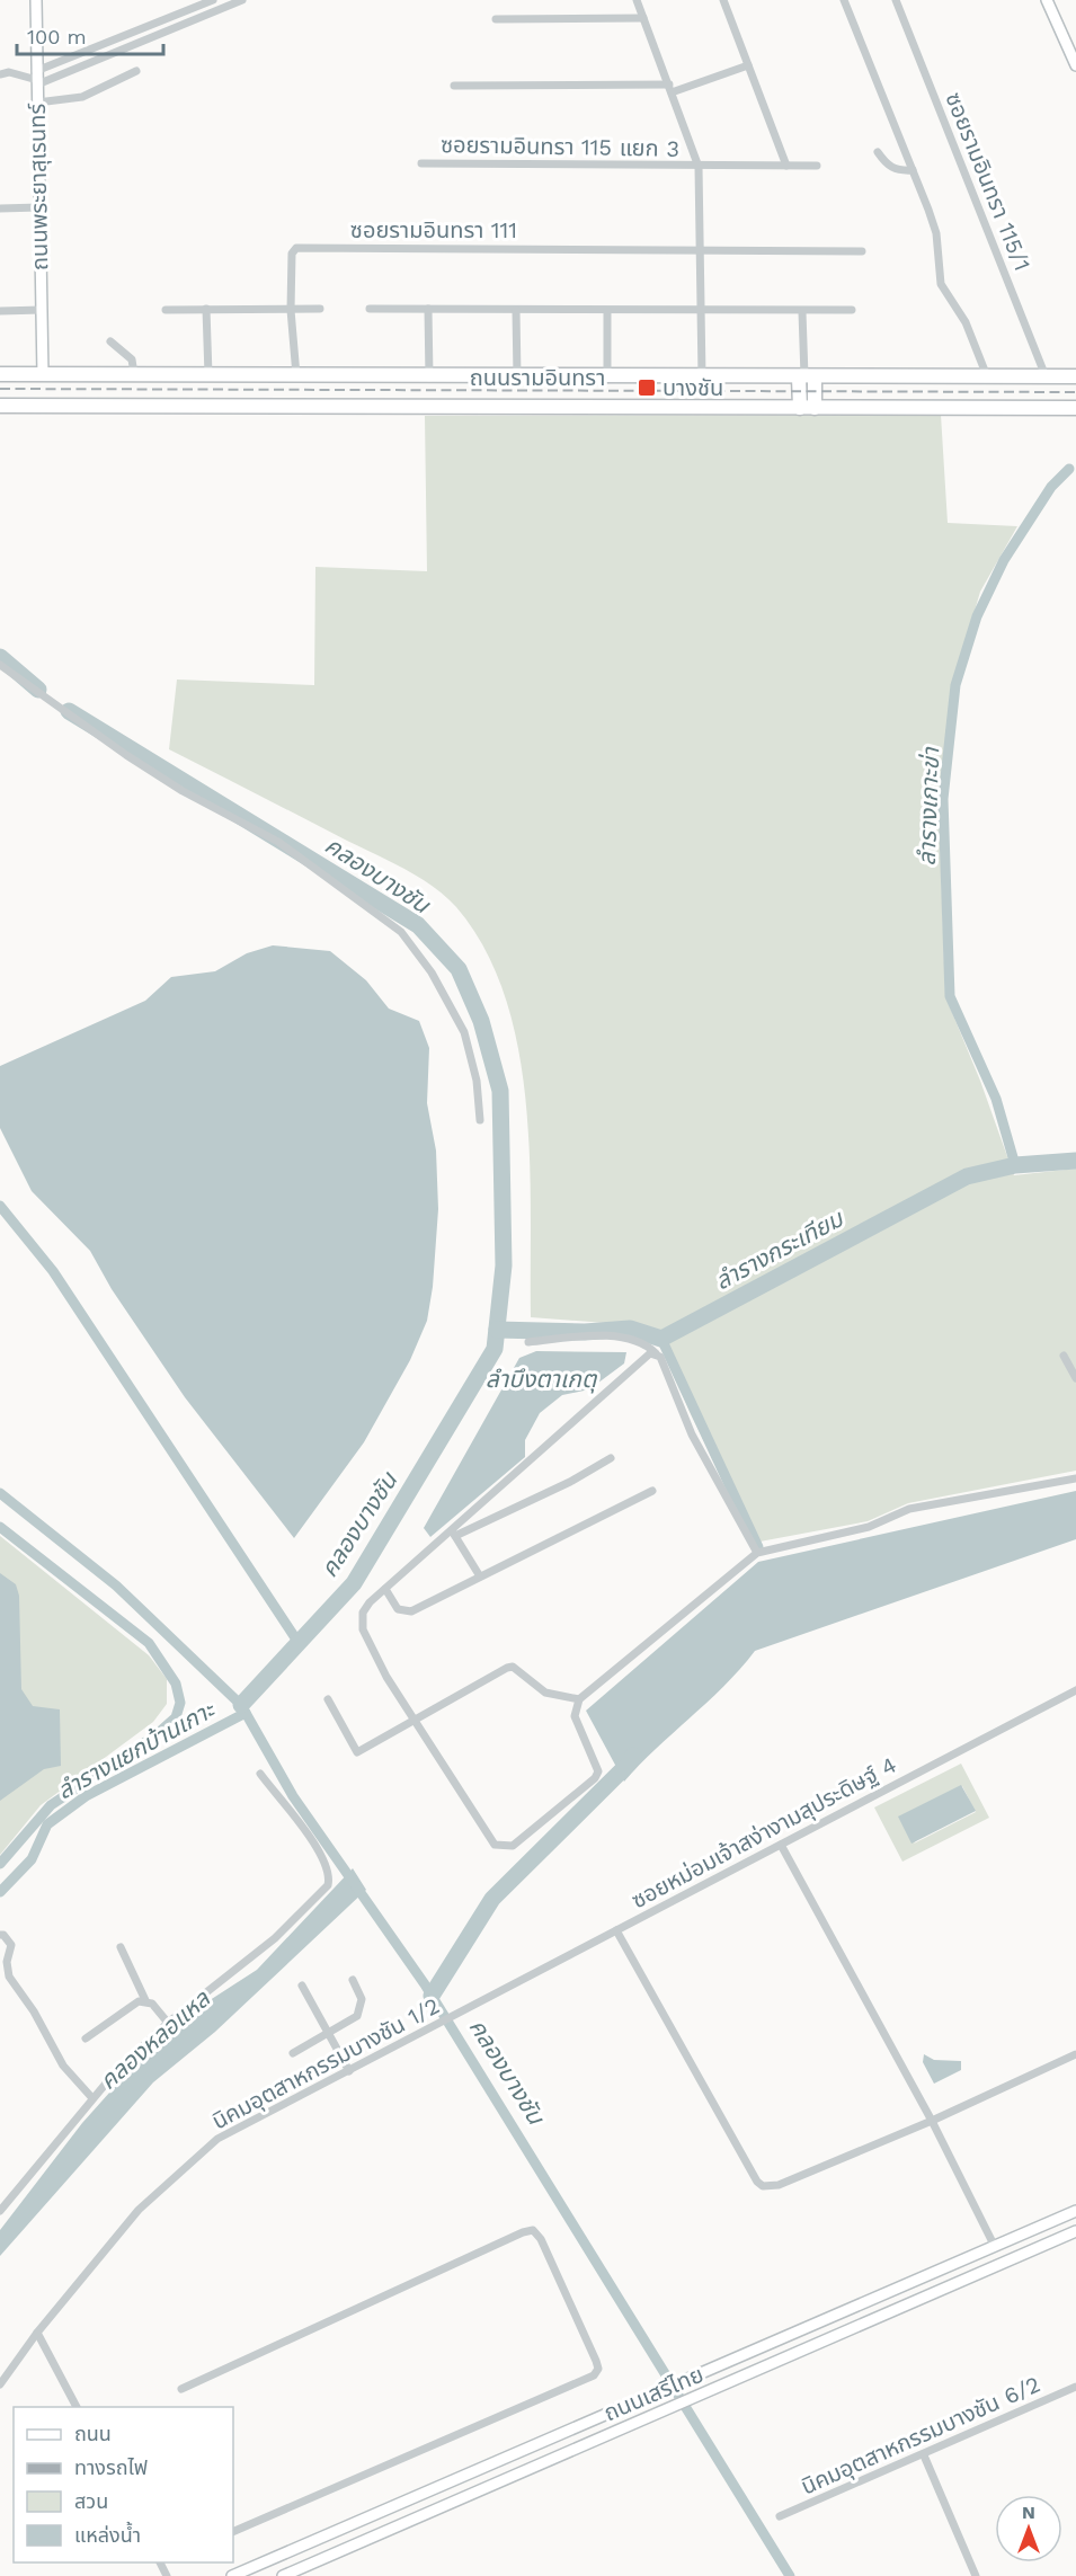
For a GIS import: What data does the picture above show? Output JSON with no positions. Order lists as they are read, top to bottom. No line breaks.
{"streets":{"highway":["ถนนรามอินทรา"],"main road":["ถนนพระยาสุเรนทร์","ถนนเสรีไทย"],"street":["ซอยรามอินทรา 115 แยก 3","ซอยรามอินทรา 115/1","ซอยรามอินทรา 111","ซอยหม่อมเจ้าสง่างามสุประดิษฐ์ 4","นิคมอุตสาหกรรมบางชัน 1/2","นิคมอุตสาหกรรมบางชัน 6/2"]},"crossings":[["ซอยรามอินทรา 115/1","ถนนรามอินทรา"],["ถนนพระยาสุเรนทร์","ถนนรามอินทรา"],["ซอยรามอินทรา 111","ถนนรามอินทรา"],["ซอยหม่อมเจ้าสง่างามสุประดิษฐ์ 4","นิคมอุตสาหกรรมบางชัน 1/2"]],"water":["ลำรางเกาะข่า","คลองบางชัน","ลำรางกระเทียม","ลำบึงตาเกตุ","ลำรางแยกบ้านเกาะ","คลองหลอแหล"],"places":{"transit":["บางชัน"]},"legend":["ถนน","ทางรถไฟ","สวน","แหล่งน้ำ"],"scale_bar":"100 m","north":"top"}
